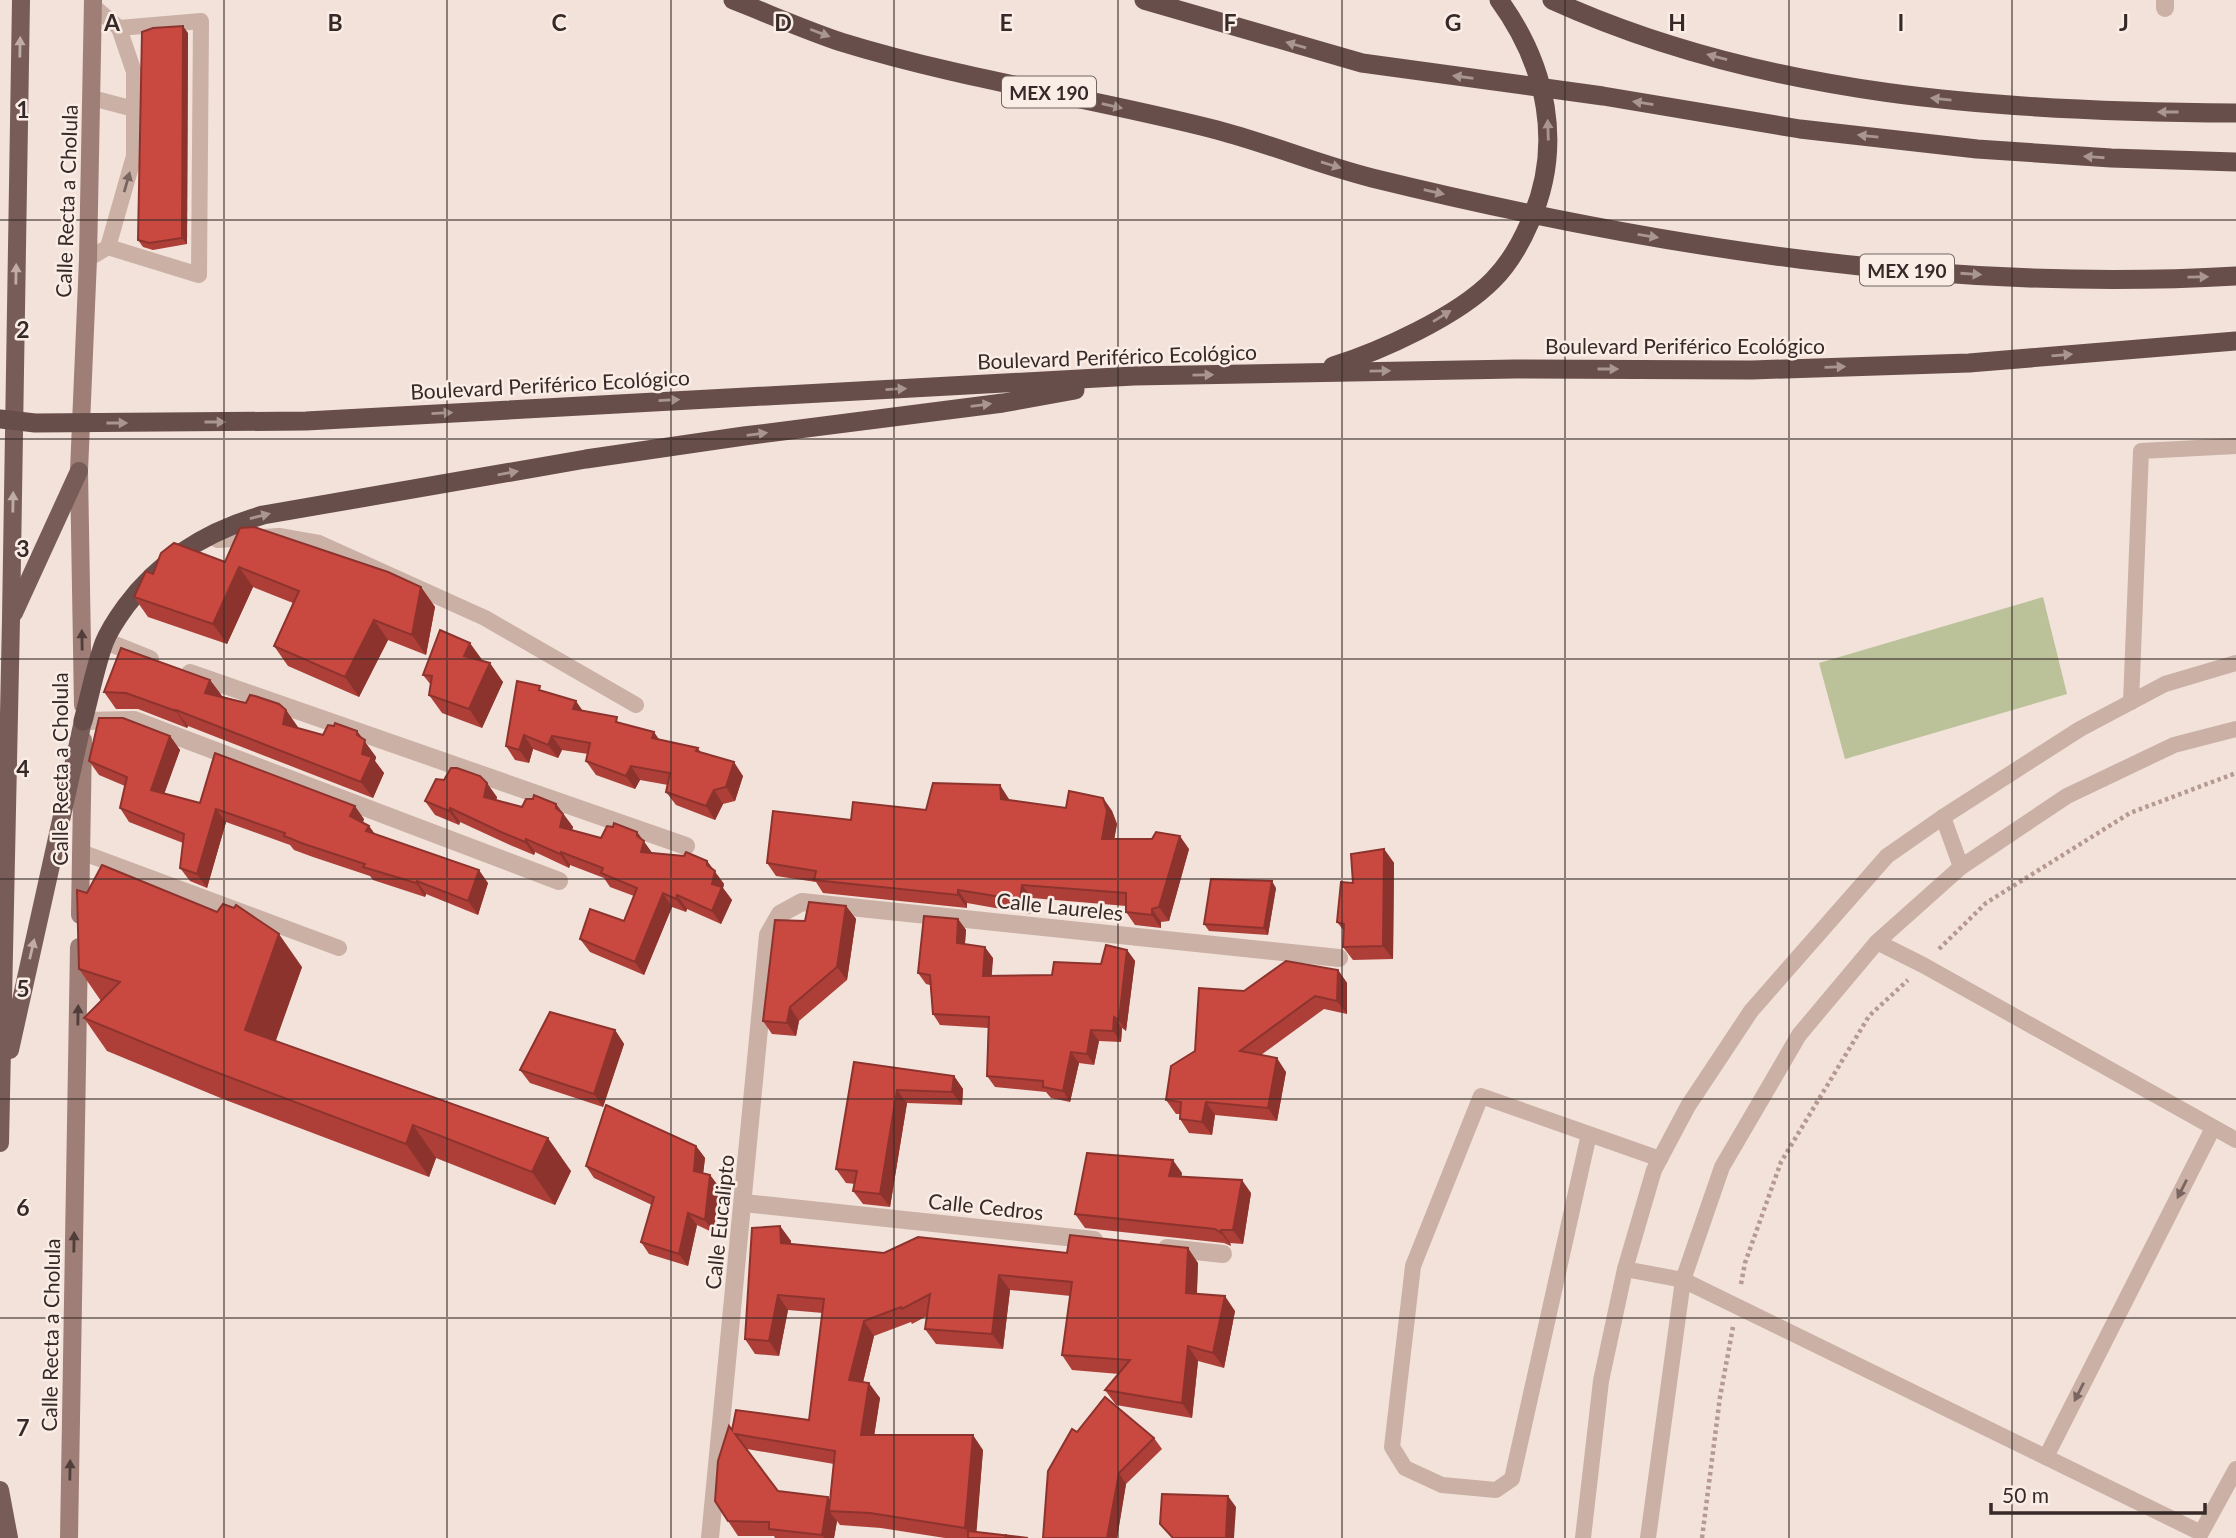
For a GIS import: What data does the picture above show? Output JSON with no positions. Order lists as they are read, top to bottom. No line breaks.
{"streets":{"highway":["MEX 190","Boulevard Periférico Ecológico"],"main road":["Calle Recta a Cholula"],"street":["Calle Laureles","Calle Cedros","Calle Eucalipto"]},"crossings":[["Calle Laureles","Calle Eucalipto"],["Calle Cedros","Calle Eucalipto"]],"scale_bar":"50 m","grid":{"columns":["A","B","C","D","E","F","G","H","I","J"],"rows":["1","2","3","4","5","6","7"]}}
